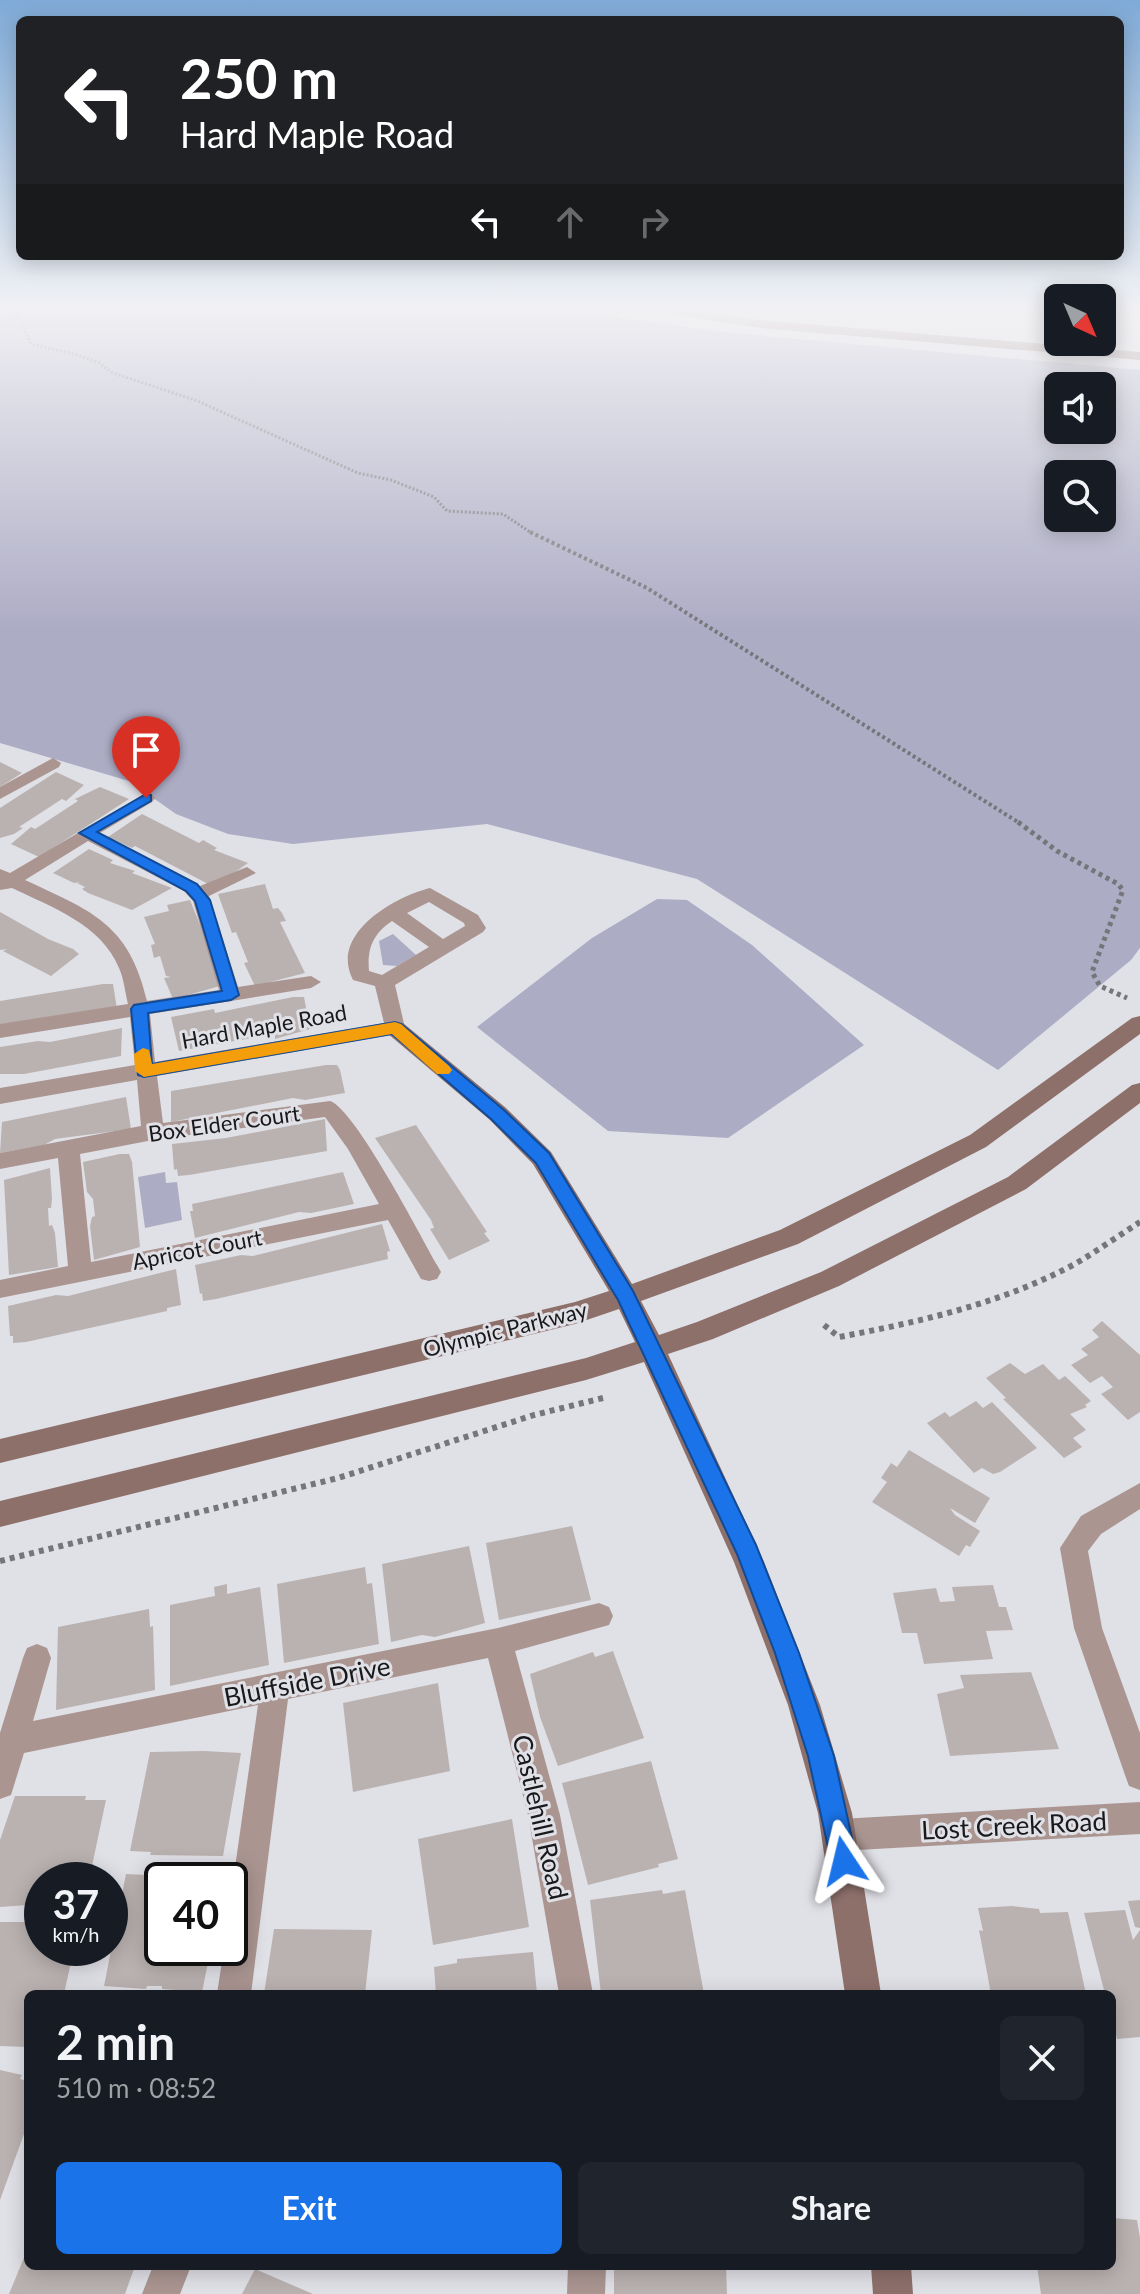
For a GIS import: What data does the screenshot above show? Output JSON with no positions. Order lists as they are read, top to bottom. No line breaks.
{"streets":{"main road":["Olympic Parkway"],"street":["Hard Maple Road","Box Elder Court","Apricot Court","Bluffside Drive","Castlehill Road","Lost Creek Road"]},"crossings":[["Box Elder Court","Apricot Court"],["Bluffside Drive","Castlehill Road"]],"north":"bottom right","page":{"turn":["250 m","Hard Maple Road"],"speed":"37 km/h","limit":"40","heading":["2 min","510 m · 08:52"],"buttons":["Exit","Share"]}}
